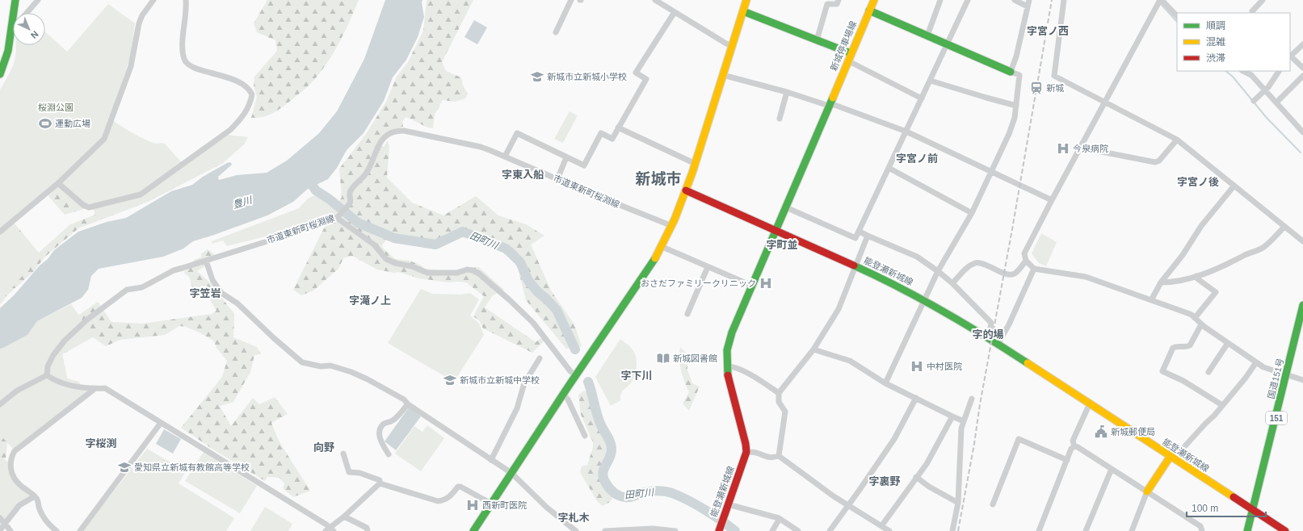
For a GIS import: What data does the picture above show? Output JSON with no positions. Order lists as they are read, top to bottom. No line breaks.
{"streets":{"main road":["新城停車場線","能登瀬新城線","国道151号","151"],"street":["市道東新町桜淵線"]},"crossings":[["新城停車場線","能登瀬新城線"],["能登瀬新城線","国道151号"]],"districts":["字宮ノ西","字宮ノ前","字東入船","新城市","字宮ノ後","字町並","字笠岩","字滝ノ上","字的場","字下川","字桜渕","向野","字裏野","字札木"],"water":["豊川","田町川"],"parks":["桜淵公園"],"places":{"school or university":["新城市立新城小学校","新城市立新城中学校","愛知県立新城有教館高等学校"],"station":["新城"],"sports":["運動広場"],"hospital":["今泉病院","おさだファミリークリニック","中村医院","西新町医院"],"library":["新城図書館"],"public building":["新城郵便局"]},"legend":["順調","混雑","渋滞"],"scale_bar":"100 m","north":"bottom right"}
